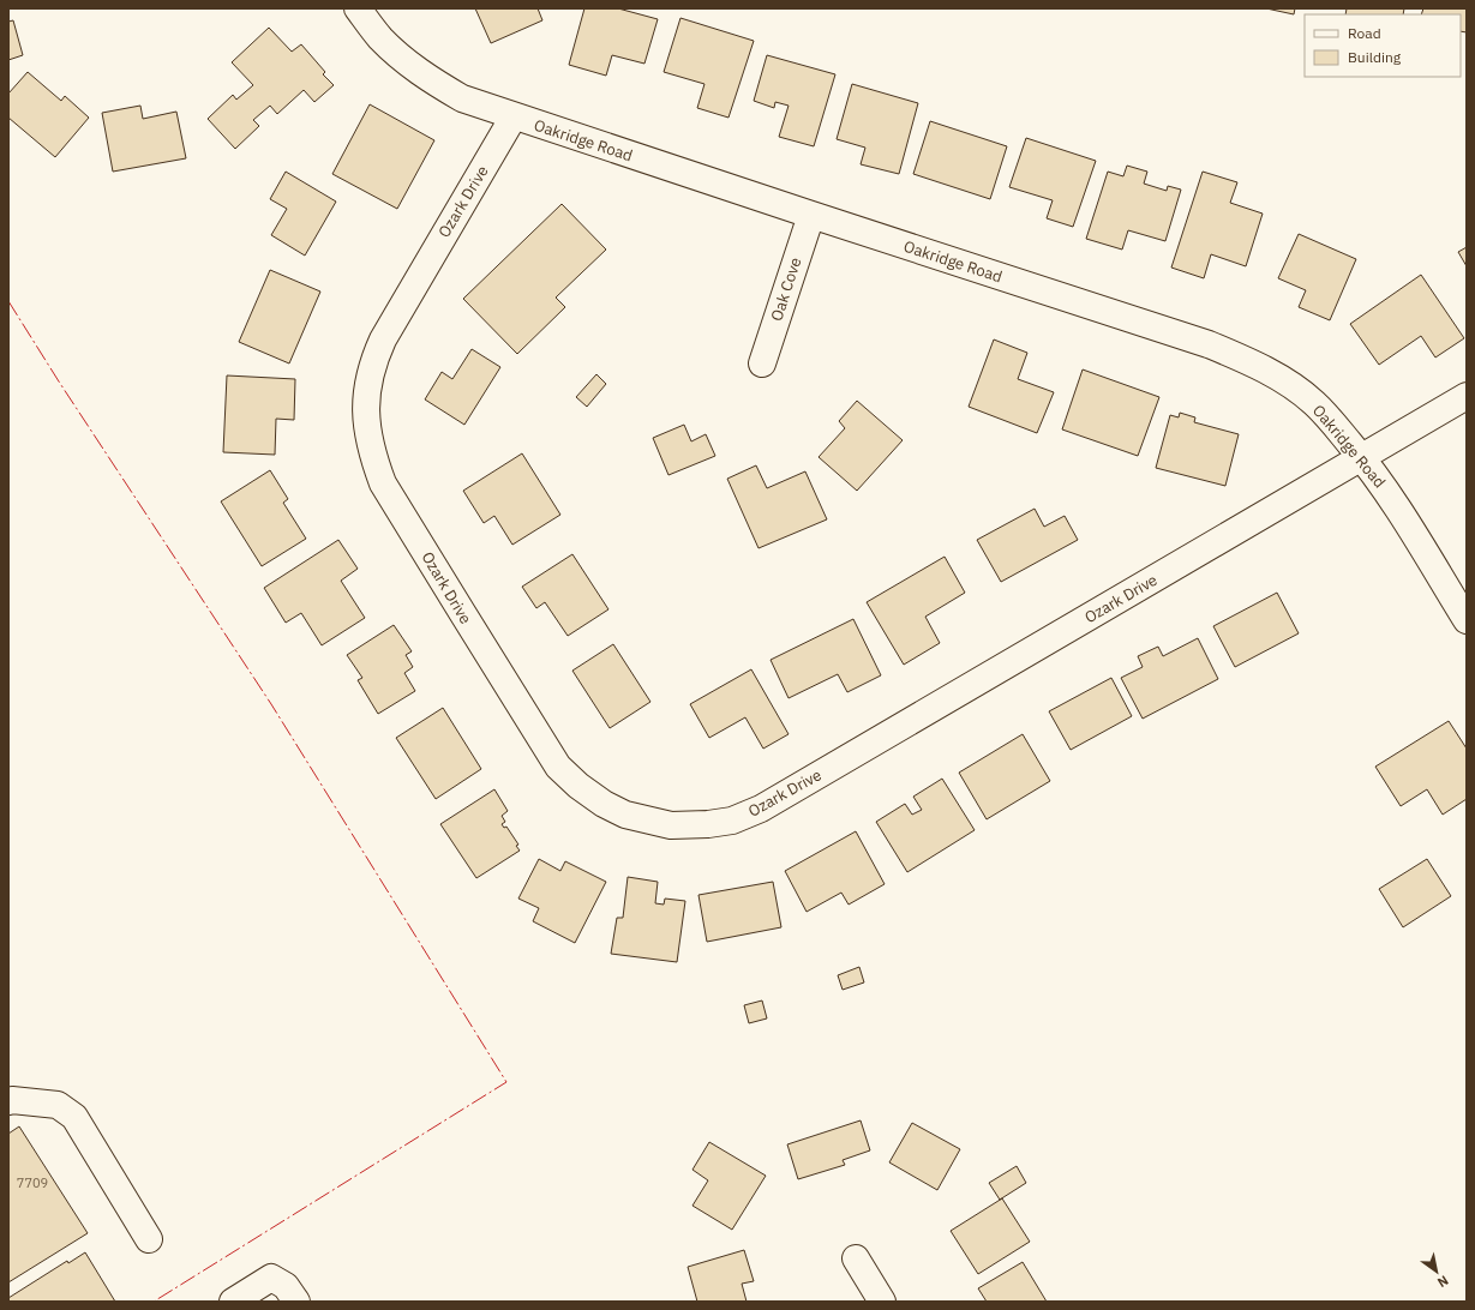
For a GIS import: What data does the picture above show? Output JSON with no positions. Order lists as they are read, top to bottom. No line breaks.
{"streets":{"street":["Oakridge Road","Ozark Drive","Oak Cove"]},"crossings":[["Oakridge Road","Ozark Drive"],["Oakridge Road","Oak Cove"]],"house_numbers":["7709"],"legend":["Road","Building"],"north":"bottom right"}
